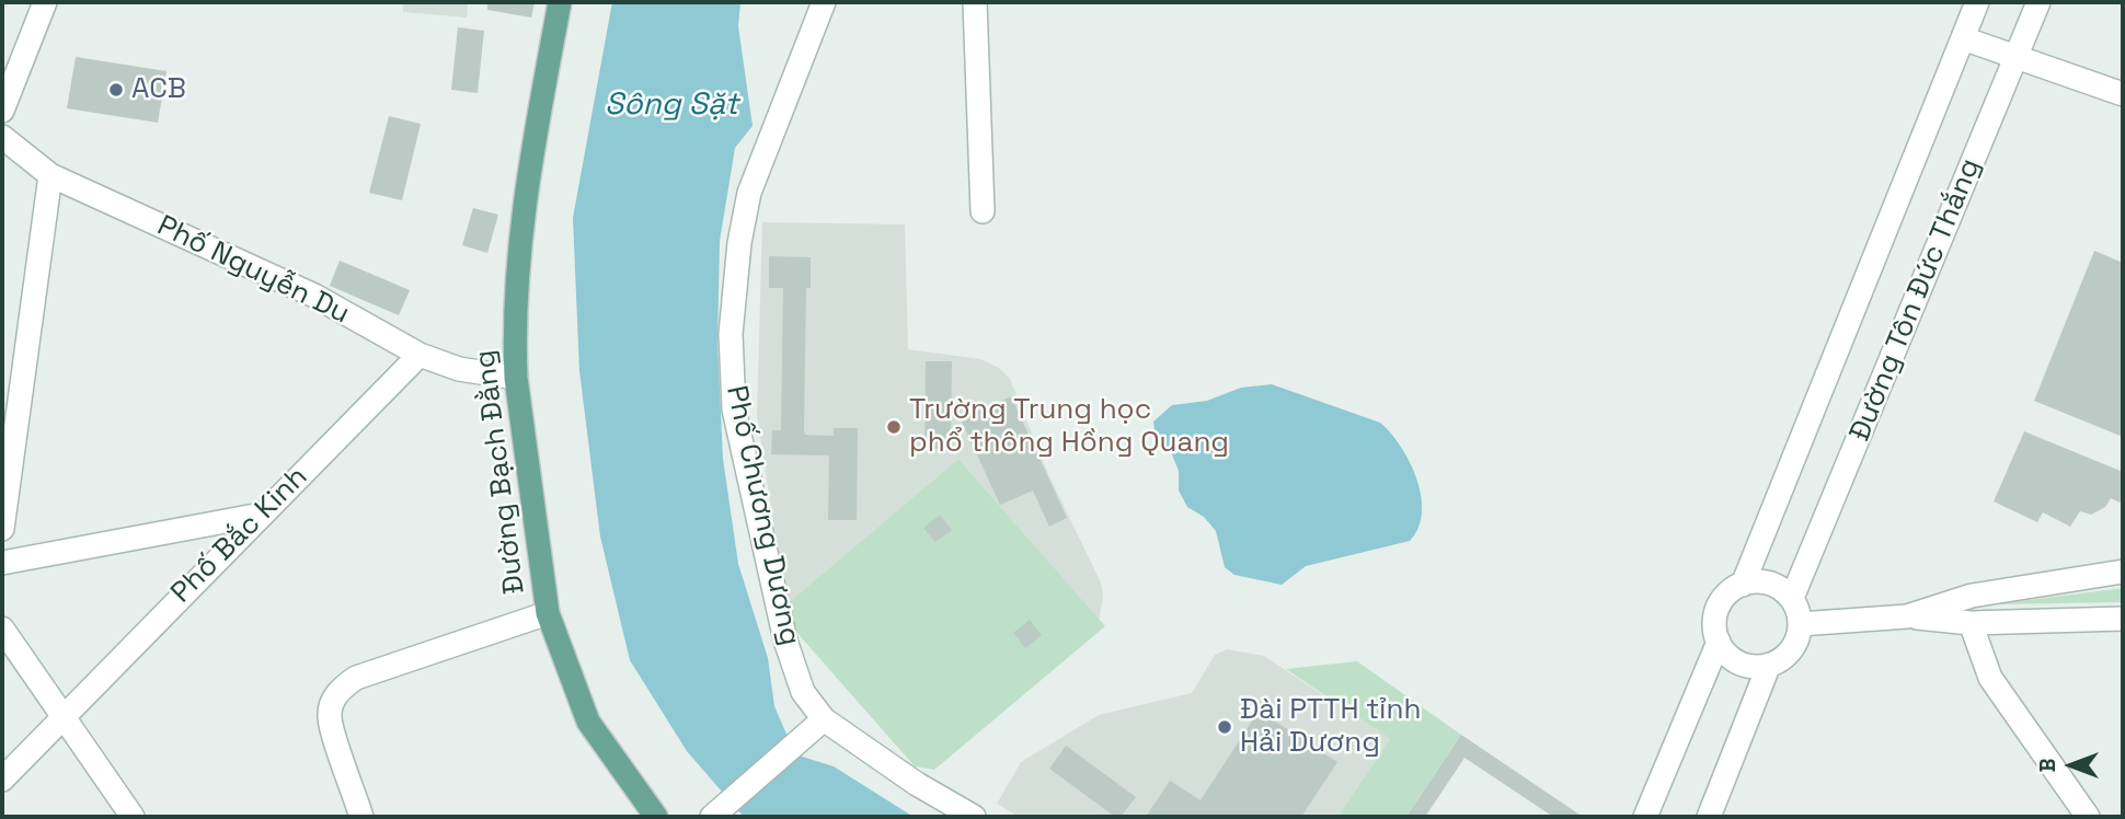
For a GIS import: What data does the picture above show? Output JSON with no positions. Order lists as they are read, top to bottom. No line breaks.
{"streets":{"main road":["Đường Bạch Đằng"],"street":["Phố Nguyễn Du","Đường Tôn Đức Thắng","Phố Chương Dương","Phố Bắc Kinh"]},"crossings":[["Phố Nguyễn Du","Đường Bạch Đằng"],["Phố Nguyễn Du","Phố Bắc Kinh"]],"water":["Sông Sặt"],"places":["ACB","Trường Trung học phổ thông Hồng Quang","Đài PTTH tỉnh Hải Dương"],"north":"left"}
